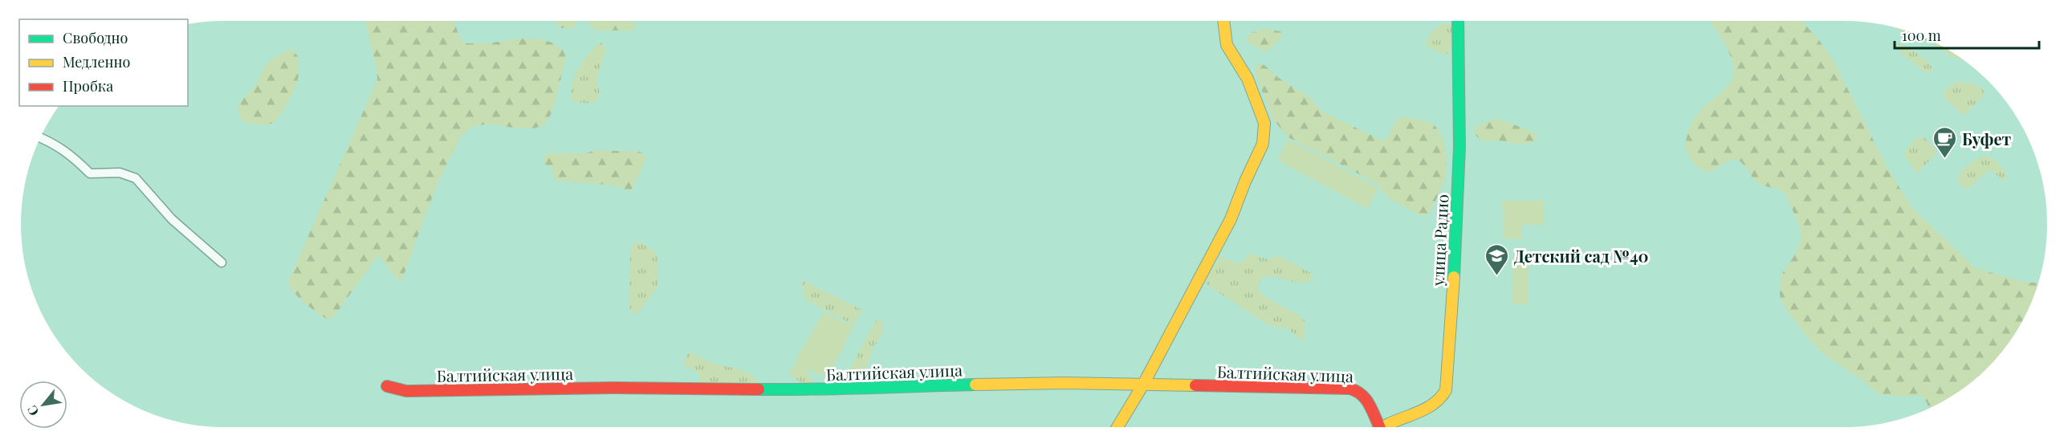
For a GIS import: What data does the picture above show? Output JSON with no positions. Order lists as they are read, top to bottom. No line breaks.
{"streets":{"street":["улица Радио","Балтийская улица"]},"places":{"cafe":["Буфет"],"school or university":["Детский сад №40"]},"legend":["Свободно","Медленно","Пробка"],"scale_bar":"100 m","north":"bottom left"}
